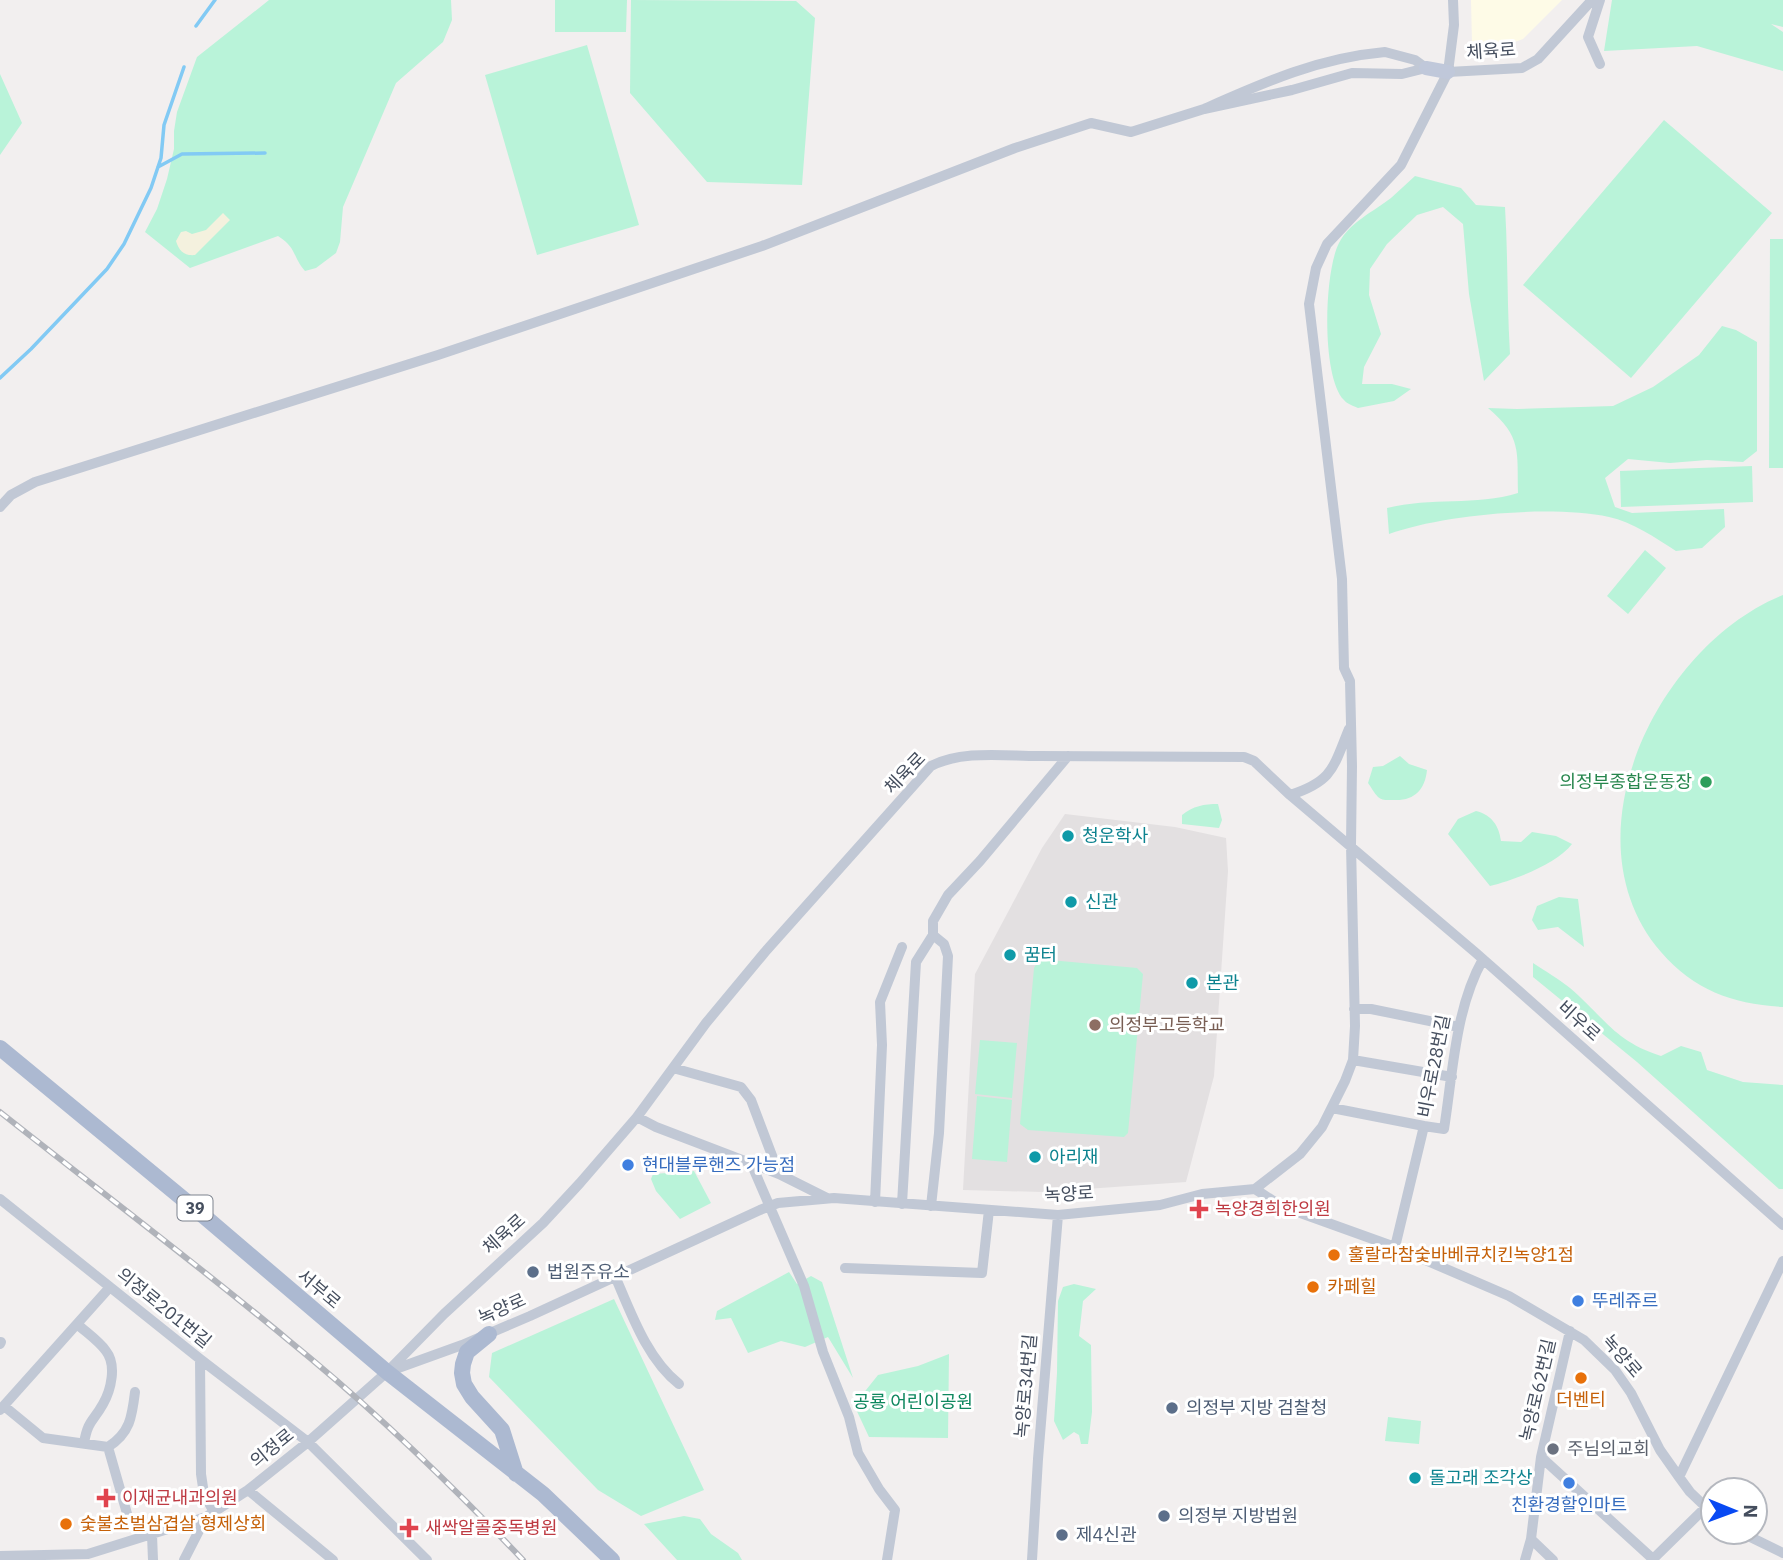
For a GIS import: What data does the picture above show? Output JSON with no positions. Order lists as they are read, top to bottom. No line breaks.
{"streets":{"main road":["39","서부로"],"street":["체육로","비우로","비우로28번길","녹양로","의정로201번길","녹양로34번길","녹양로62번길","의정로"]},"crossings":[["체육로","비우로"],["체육로","녹양로"],["체육로","서부로"],["체육로","의정로"],["비우로","비우로28번길"],["비우로28번길","녹양로"],["녹양로","서부로"],["녹양로","녹양로34번길"],["녹양로","녹양로62번길"],["녹양로","의정로"],["서부로","의정로"],["의정로201번길","의정로"]],"parks":["공룡 어린이공원"],"places":{"other":["의정부종합운동장","청운학사","신관","꿈터","본관","의정부고등학교","아리재","현대블루핸즈 가능점","훌랄라참숯바베큐치킨녹양1점","법원주유소","카페힐","뚜레쥬르","더벤티","의정부 지방 검찰청","주님의교회","돌고래 조각상","친환경할인마트","의정부 지방법원","숯불초벌삼겹살 형제상회","제4신관"],"health":["녹양경희한의원","이재균내과의원","새싹알콜중독병원"]},"north":"right"}
